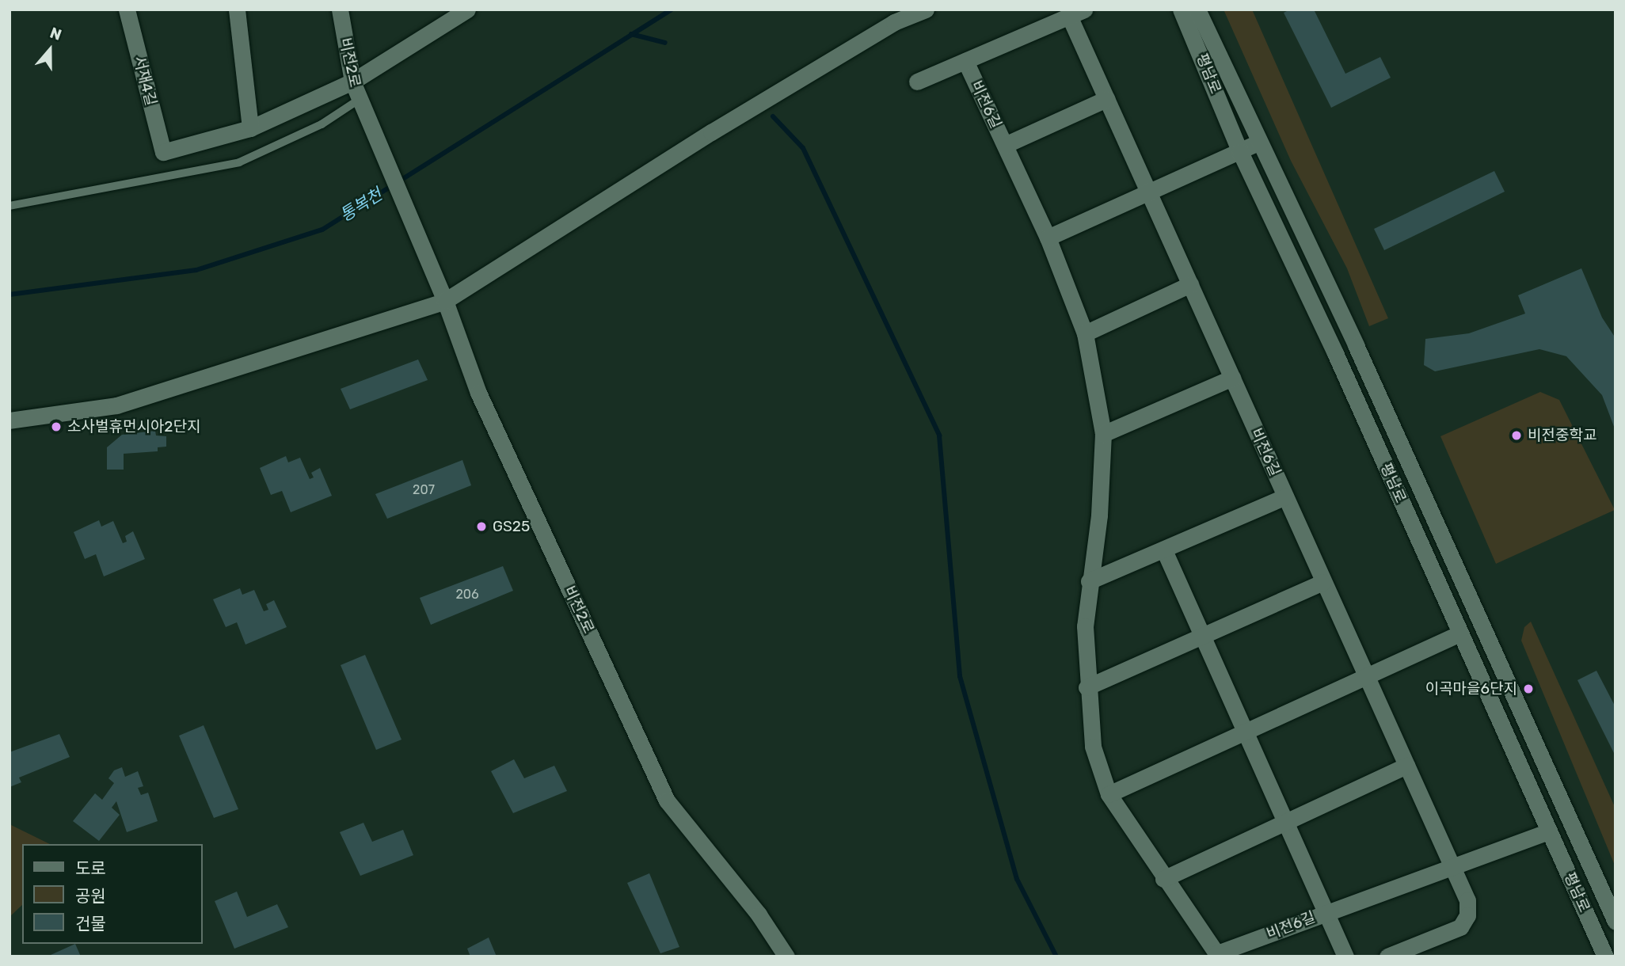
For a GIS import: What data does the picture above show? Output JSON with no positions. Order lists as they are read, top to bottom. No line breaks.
{"streets":{"street":["비전2로","평남로","서재4길","비전6길"]},"crossings":[["평남로","비전6길"]],"water":["통복천"],"places":["소사벌휴먼시아2단지","비전중학교","GS25","이곡마을6단지"],"house_numbers":["207","206"],"legend":["도로","공원","건물"],"north":"top"}
